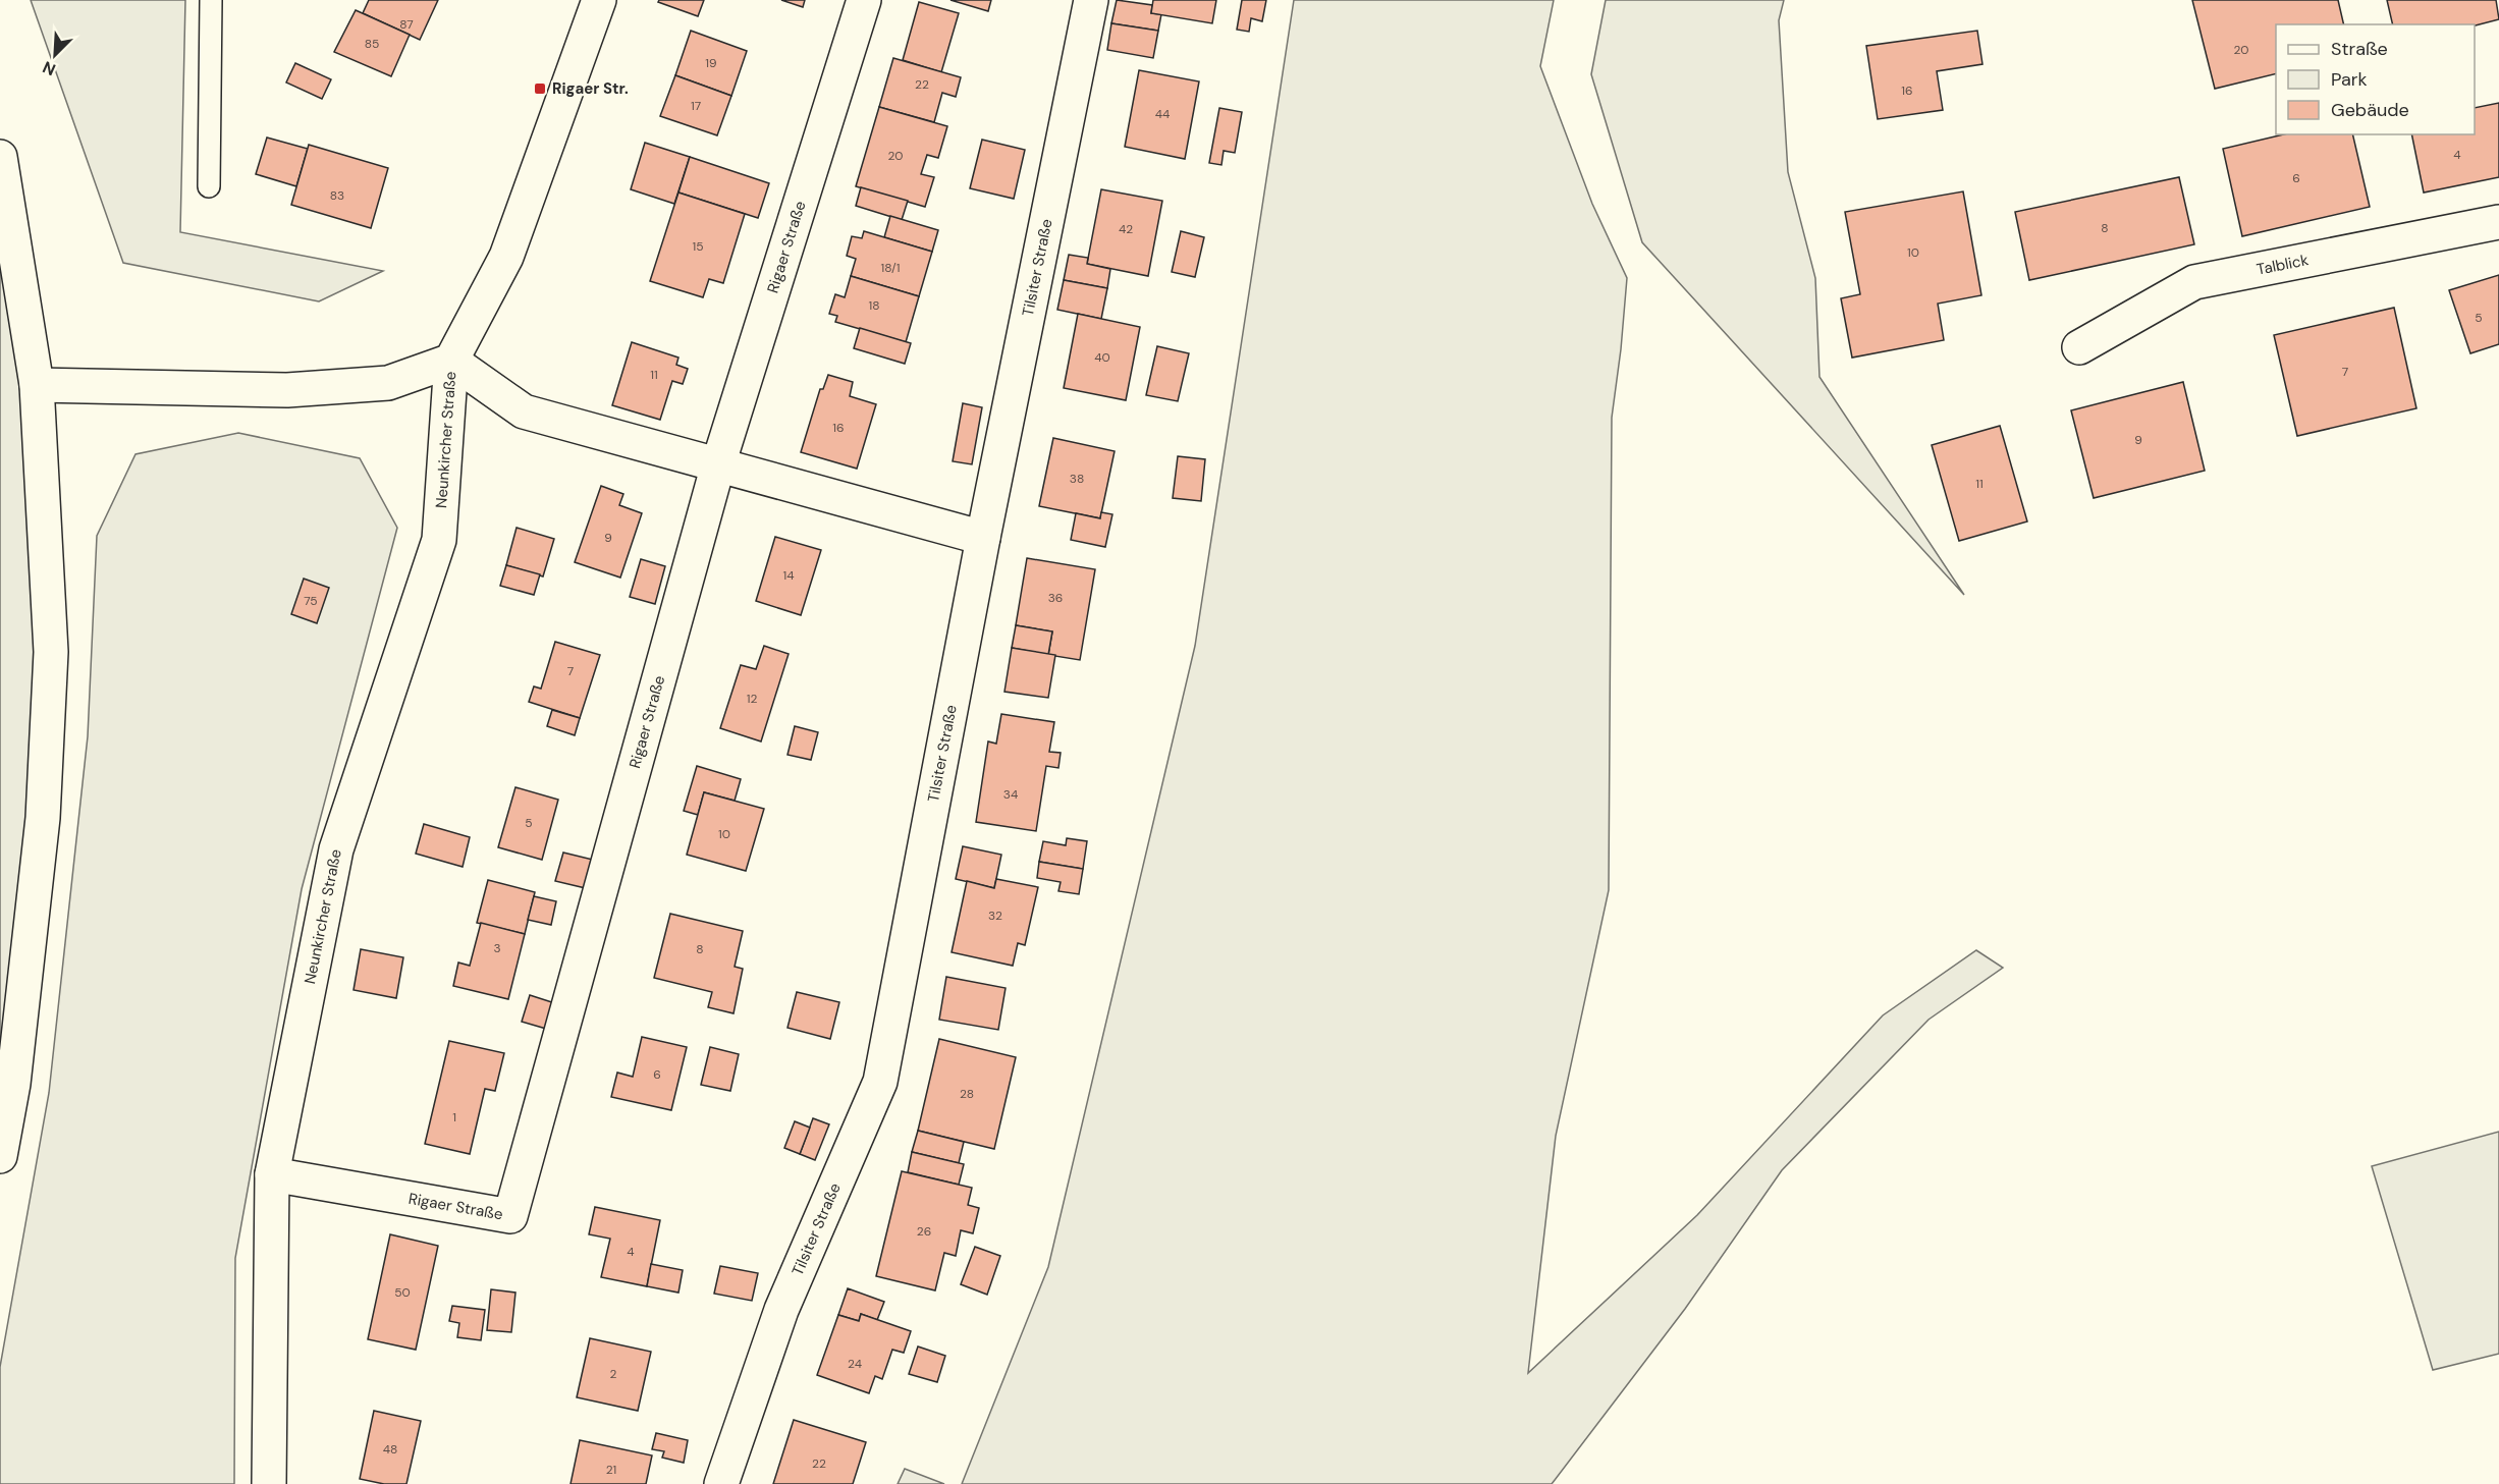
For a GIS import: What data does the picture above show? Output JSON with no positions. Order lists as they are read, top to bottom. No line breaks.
{"streets":{"street":["Rigaer Straße","Talblick","Tilsiter Straße","Neunkircher Straße"]},"crossings":[["Rigaer Straße","Neunkircher Straße"]],"places":{"transit":["Rigaer Str."]},"house_numbers":["87","85","20","19","22","16","17","44","4","20","6","83","8","42","15","10","18/1","18","5","40","7","11","16","9","38","11","9","14","36","75","7","12","34","5","10","32","3","8","6","28","1","26","4","50","24","2","48","22","21"],"legend":["Straße","Park","Gebäude"],"north":"bottom left"}
